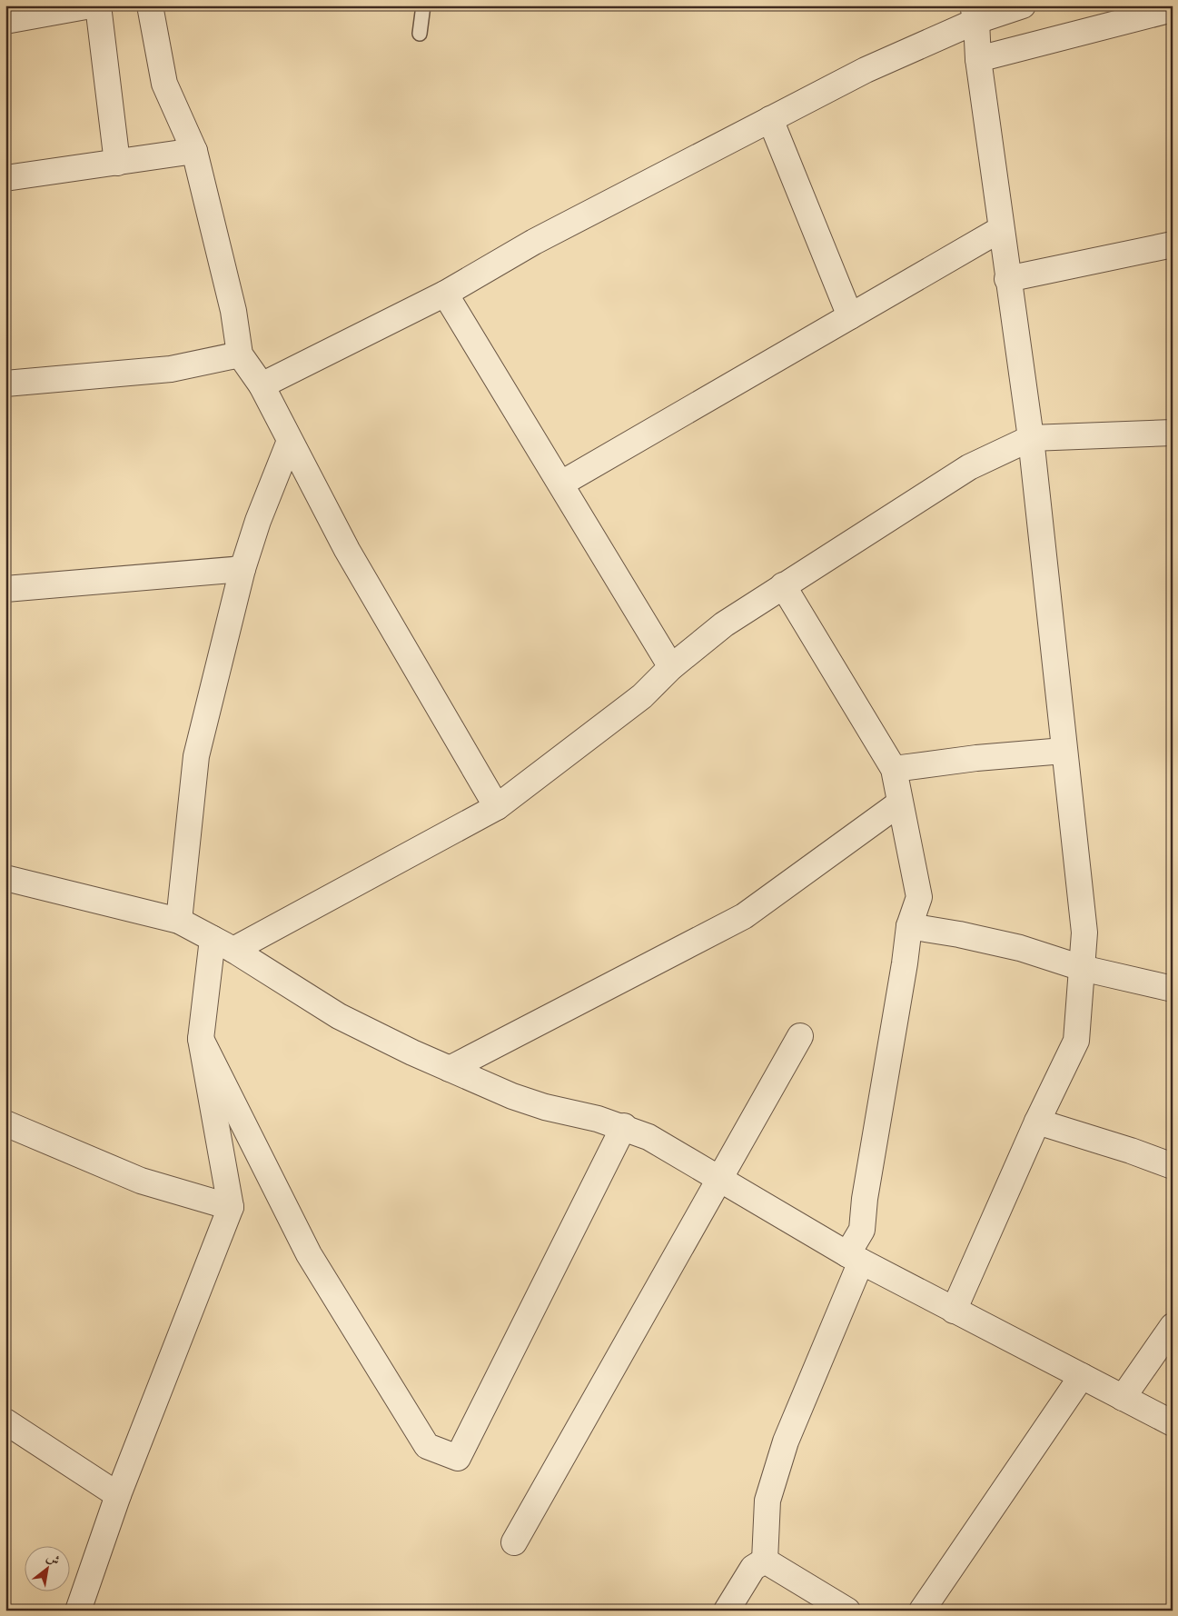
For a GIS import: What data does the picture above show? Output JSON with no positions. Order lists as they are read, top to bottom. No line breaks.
{"north":"top right"}
